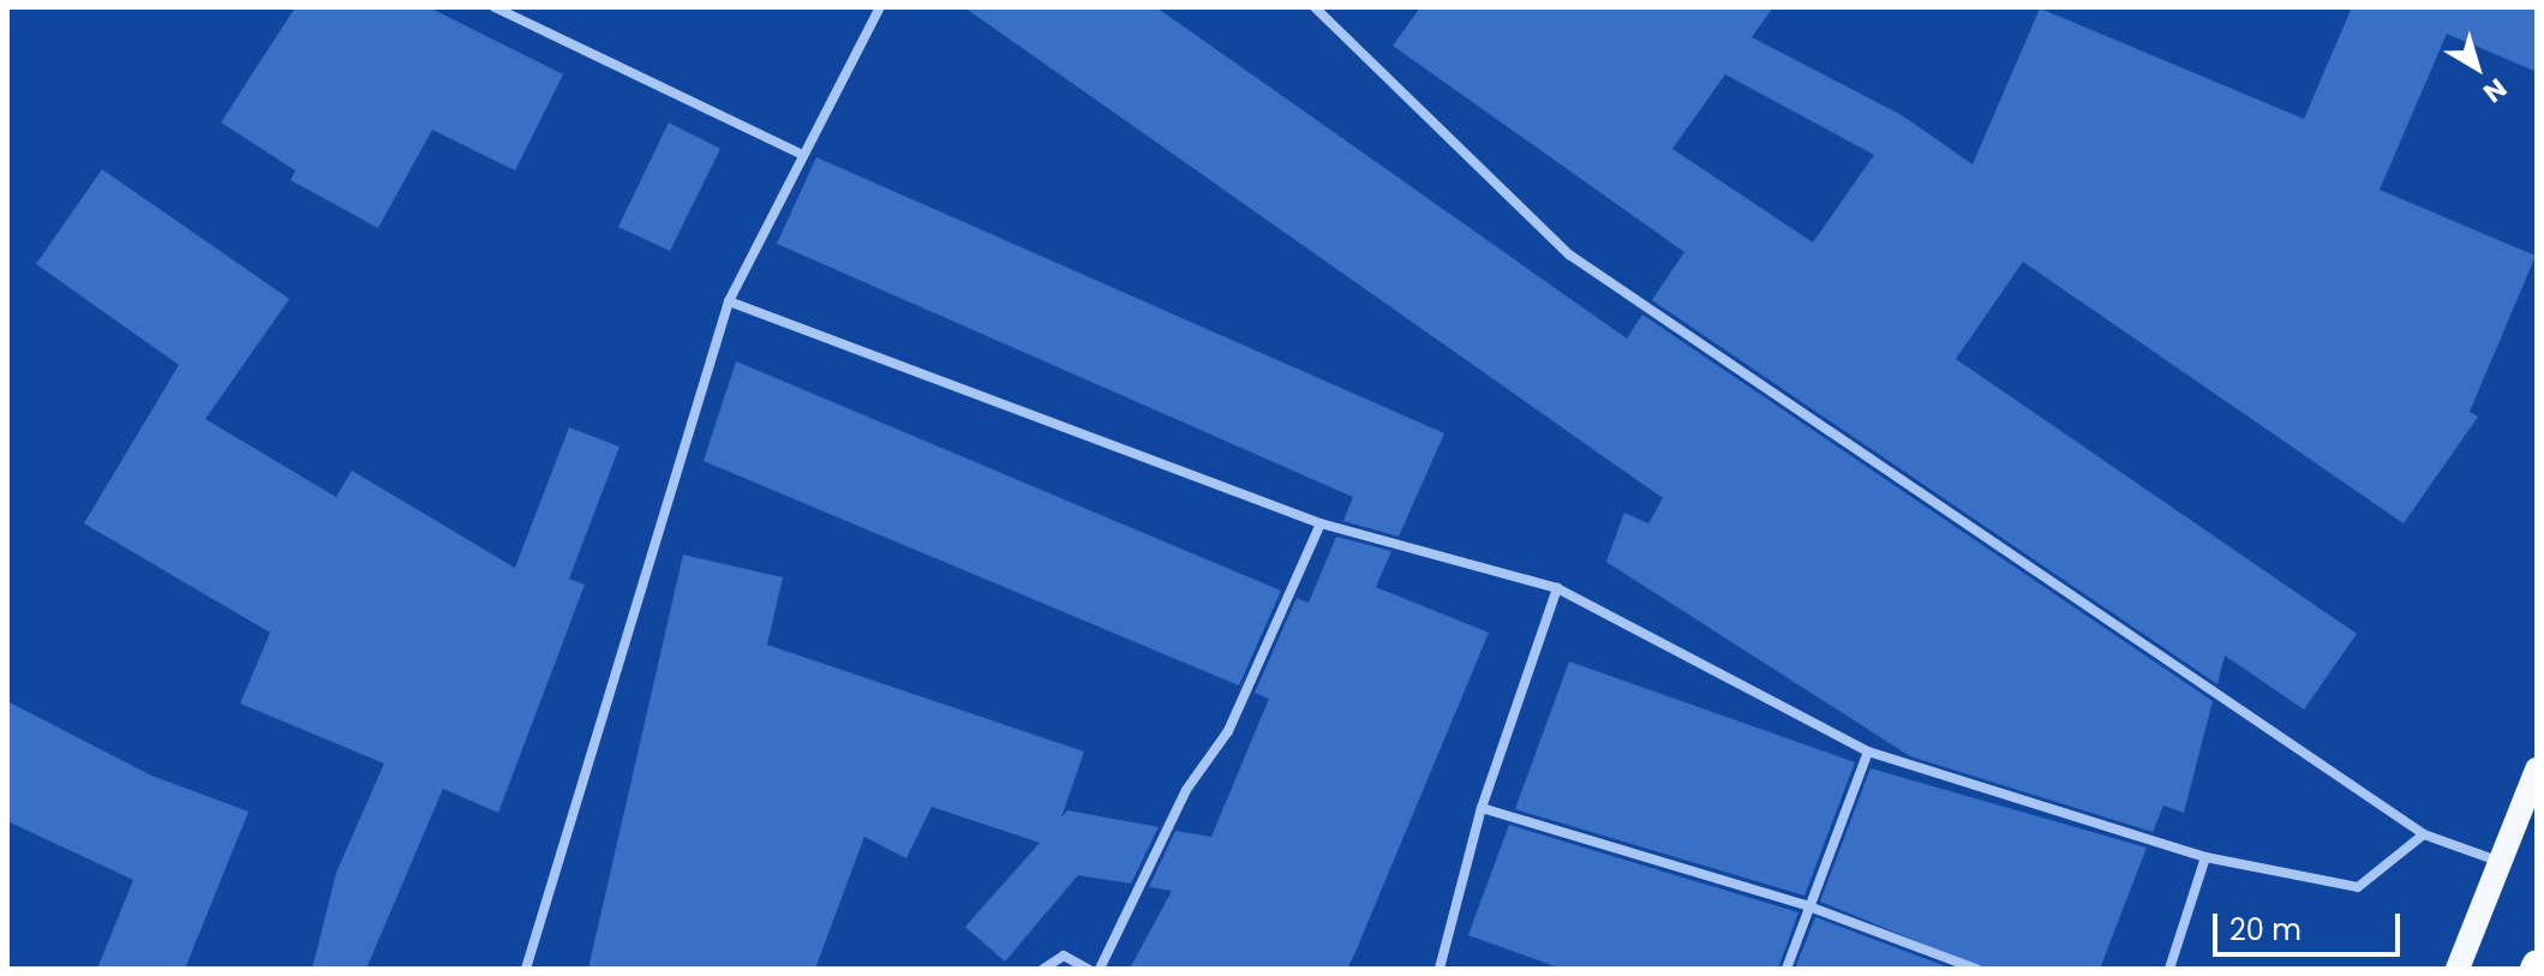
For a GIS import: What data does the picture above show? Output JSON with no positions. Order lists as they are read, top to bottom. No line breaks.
{"scale_bar":"20 m","north":"bottom right"}
